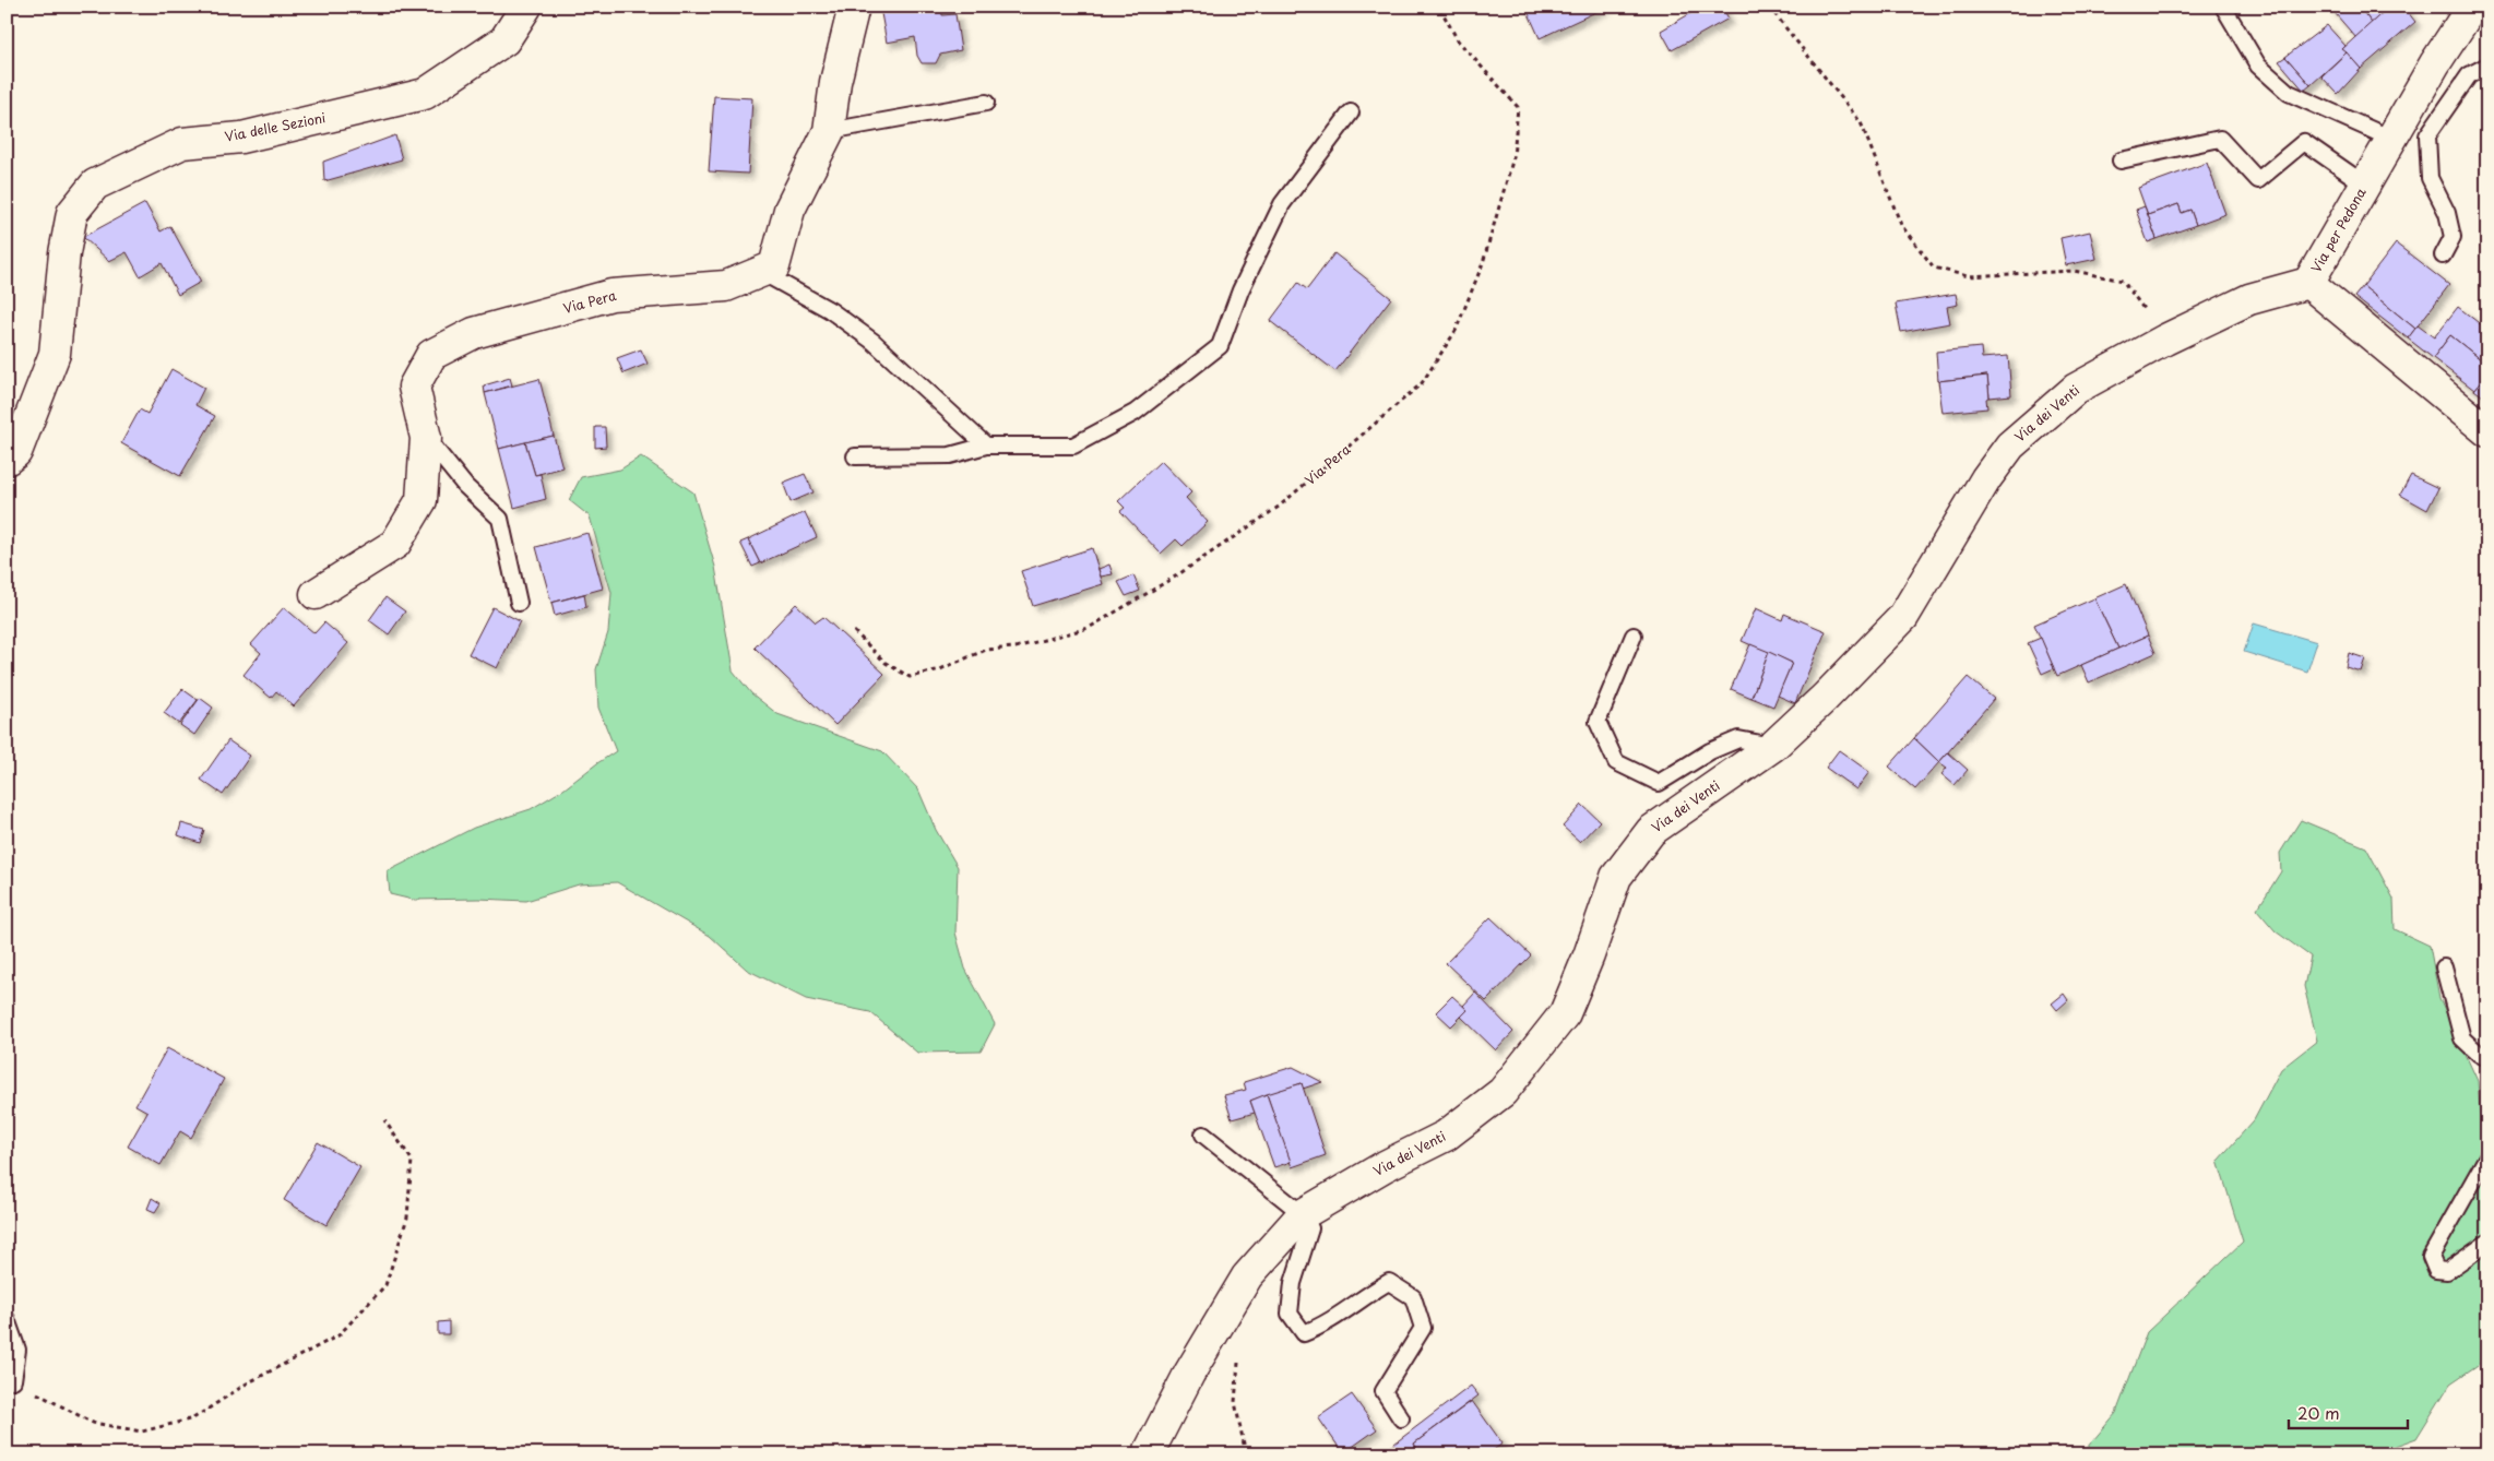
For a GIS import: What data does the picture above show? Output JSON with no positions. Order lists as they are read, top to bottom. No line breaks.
{"streets":{"street":["Via delle Sezioni","Via per Pedona","Via Pera","Via dei Venti"]},"crossings":[["Via per Pedona","Via dei Venti"]],"scale_bar":"20 m"}
